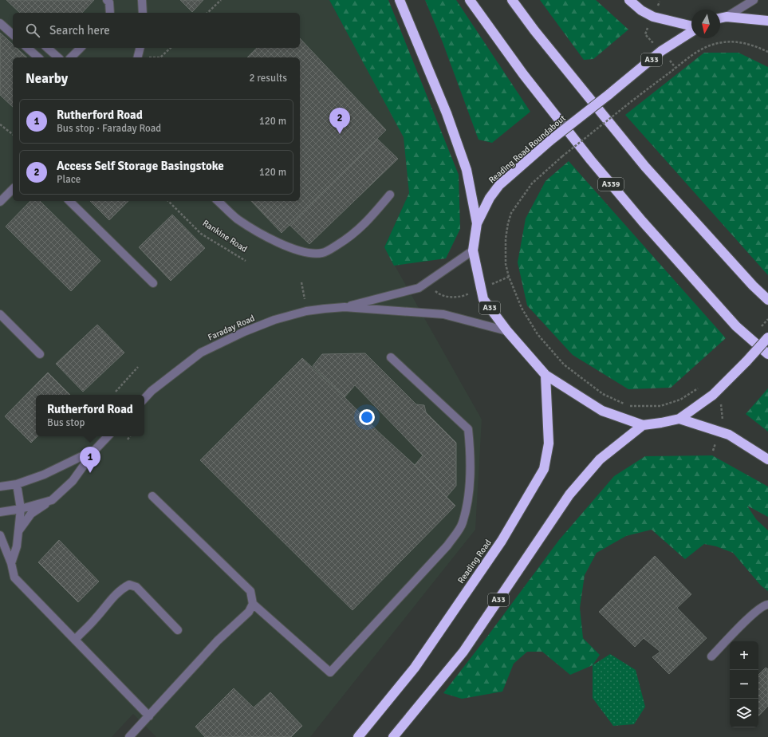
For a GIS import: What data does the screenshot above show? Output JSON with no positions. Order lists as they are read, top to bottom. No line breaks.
{"streets":{"highway":["A33","Reading Road Roundabout","A339","Reading Road"],"street":["Faraday Road"],"path":["Rankine Road"]},"crossings":[["A33","Reading Road Roundabout"],["Reading Road Roundabout","Faraday Road"],["Reading Road Roundabout","Reading Road"]],"north":"bottom","page":{"search":"Search here","heading":["Nearby","2 results"],"list":[{"mark":"1","name":"Rutherford Road","note":"Bus stop · Faraday Road","value":"120 m"},{"mark":"2","name":"Access Self Storage Basingstoke","note":"Place","value":"120 m"}],"pins":["2","1"],"popup":["Rutherford Road","Bus stop"],"map_buttons":["+","−"]}}
